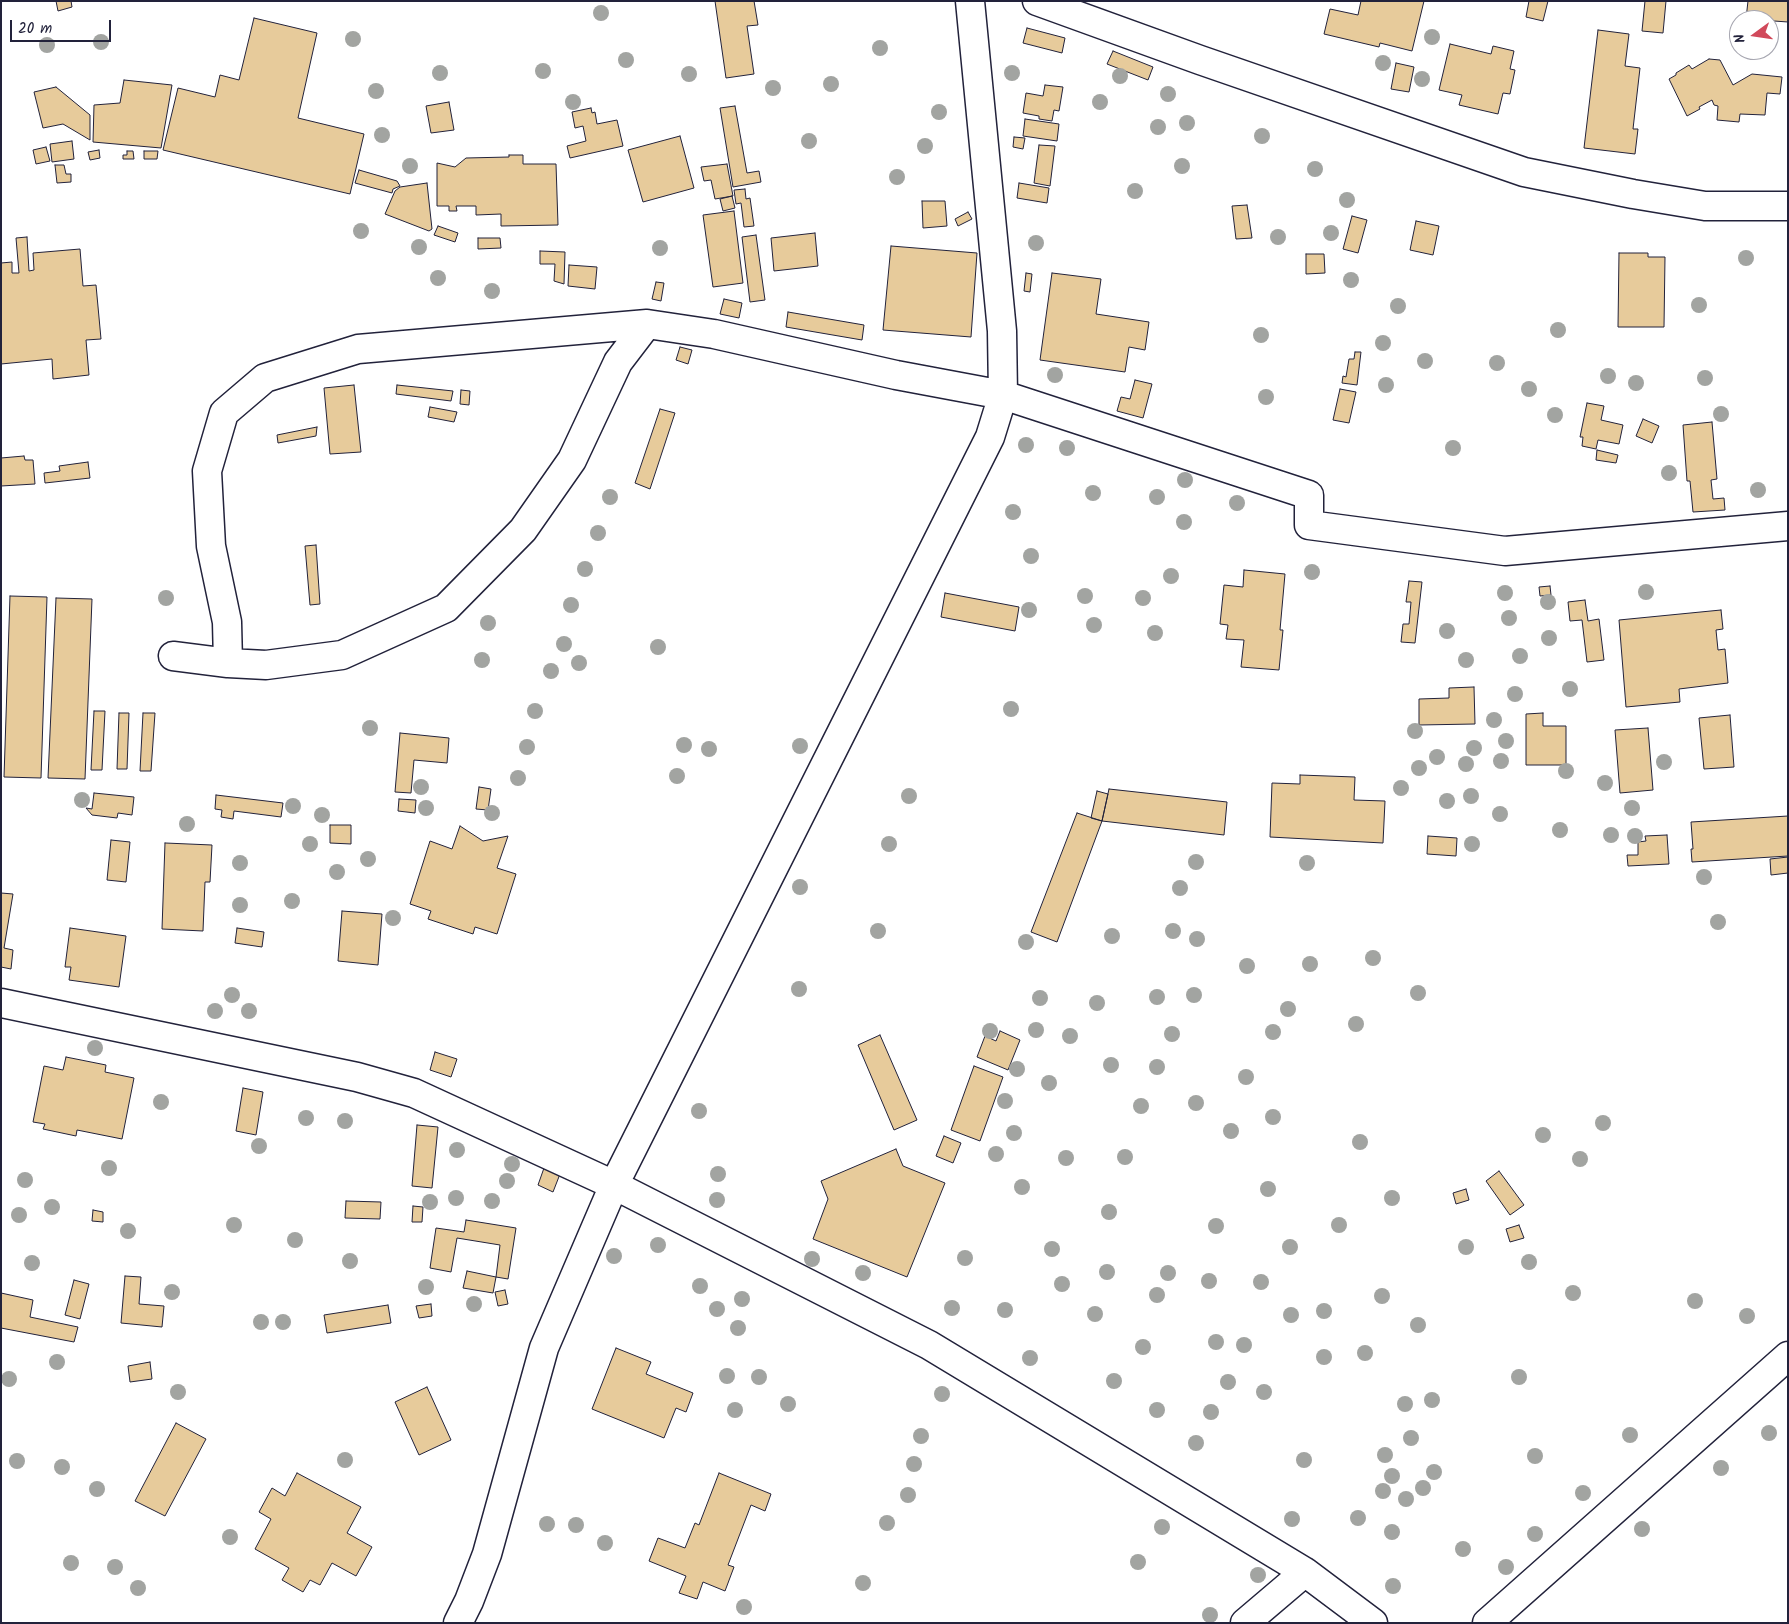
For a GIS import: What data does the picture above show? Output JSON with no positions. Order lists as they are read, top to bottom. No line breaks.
{"scale_bar":"20 m","north":"left"}
